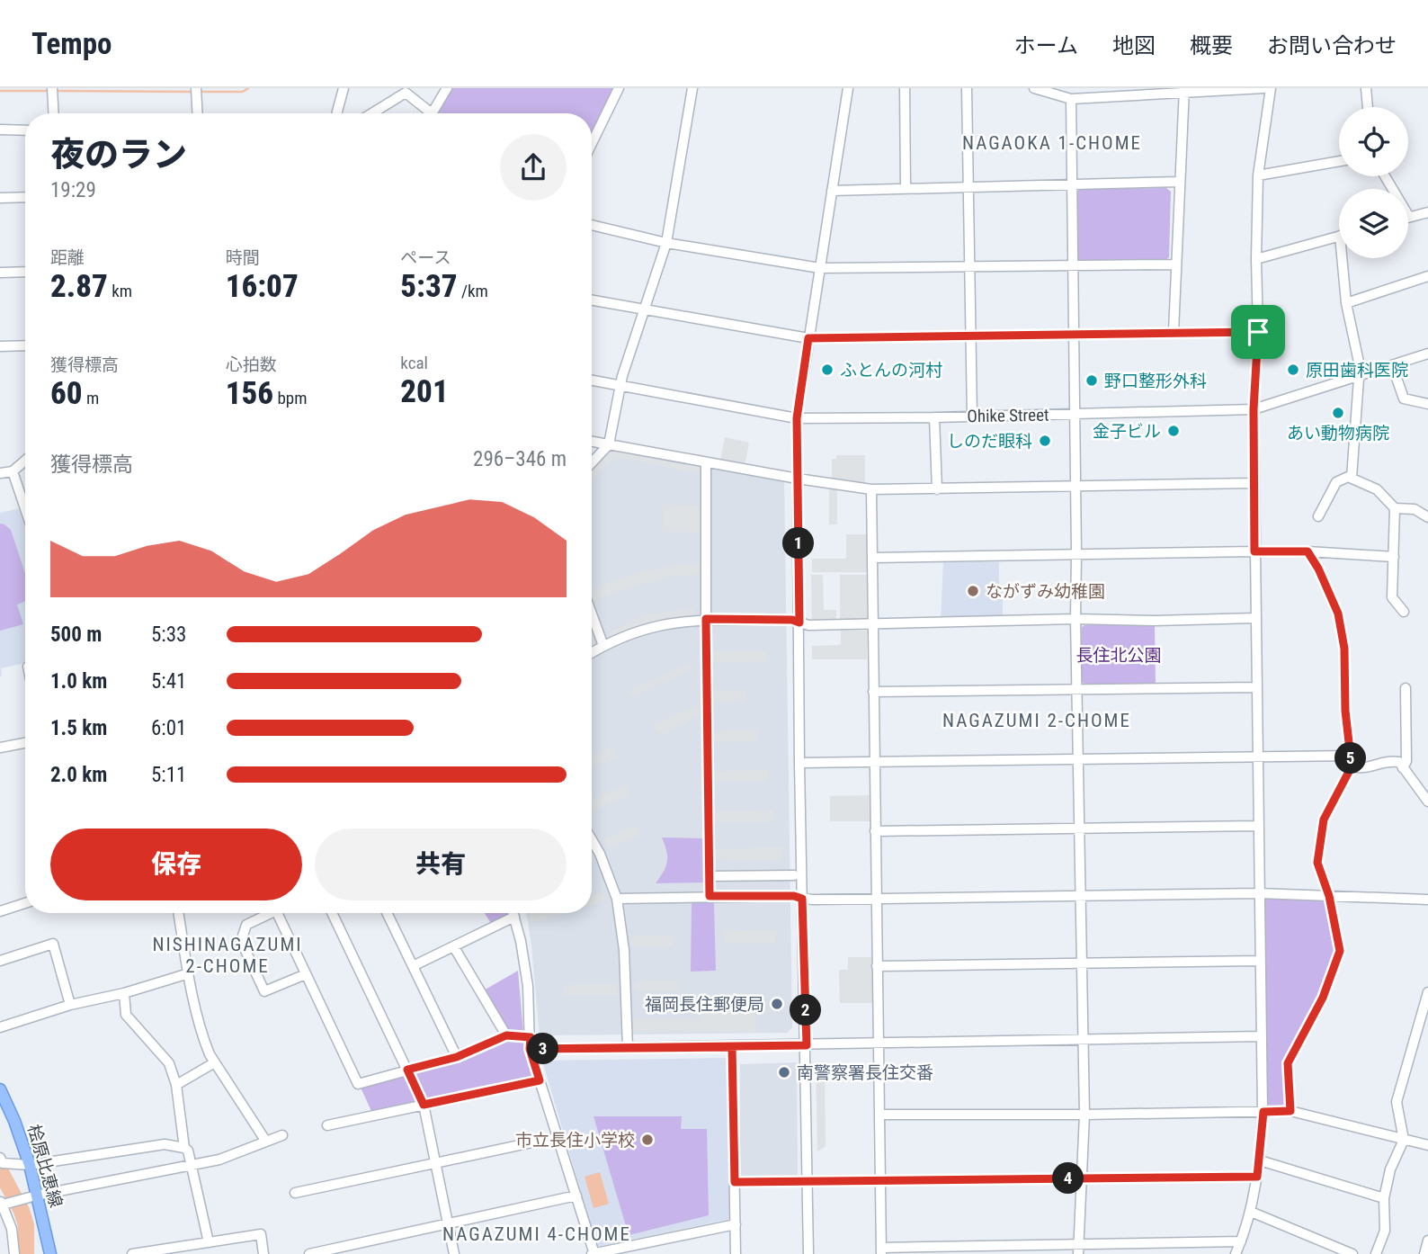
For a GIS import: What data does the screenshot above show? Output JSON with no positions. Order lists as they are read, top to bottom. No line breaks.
{"streets":{"main road":["桧原比恵線"],"street":["Ohike Street"]},"districts":["NAGAOKA 1-CHOME","NAGAZUMI 2-CHOME","NISHINAGAZUMI 2-CHOME","NAGAZUMI 4-CHOME"],"parks":["長住北公園"],"places":["ふとんの河村","原田歯科医院","野口整形外科","あい動物病院","金子ビル","しのだ眼科","ながずみ幼稚園","福岡長住郵便局","南警察署長住交番","市立長住小学校"],"page":{"header":"Tempo","nav":["ホーム","地図","概要","お問い合わせ"],"heading":["夜のラン","19:29"],"stats":[["距離","2.87 km"],["時間","16:07"],["ペース","5:37 /km"],["獲得標高","60 m"],["心拍数","156 bpm"],["kcal","201"]],"chart":["獲得標高","296–346 m"],"pins":["1","5","2","3","4"],"list":[{"name":"500 m","note":"5:33"},{"name":"1.0 km","note":"5:41"},{"name":"1.5 km","note":"6:01"},{"name":"2.0 km","note":"5:11"}],"buttons":["保存","共有"]}}
